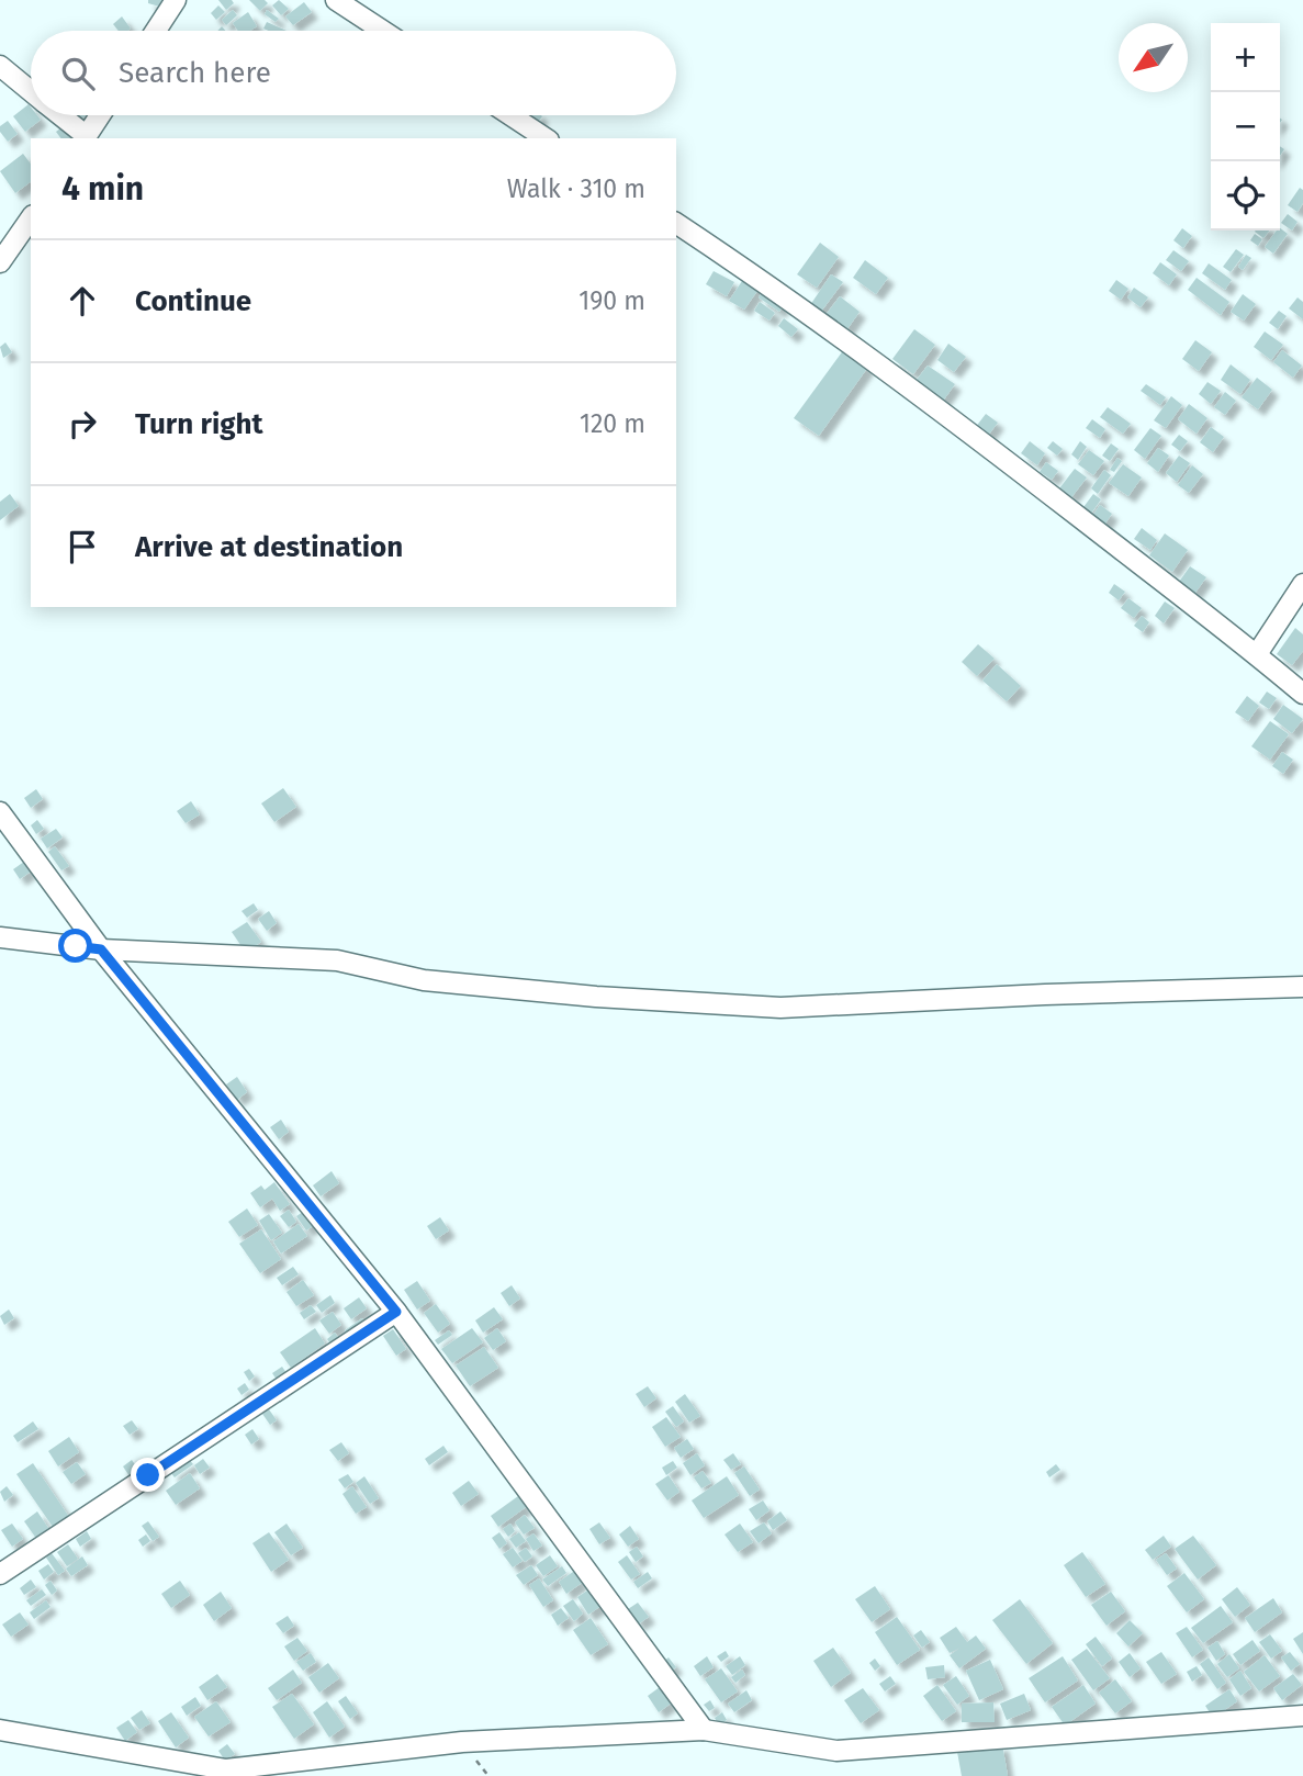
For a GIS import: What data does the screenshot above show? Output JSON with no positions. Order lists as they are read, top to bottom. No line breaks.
{"north":"bottom left","page":{"map_buttons":["+","−"],"search":"Search here","heading":["4 min","Walk · 310 m"],"list":[["Continue","190 m"],["Turn right","120 m"],"Arrive at destination"]}}
